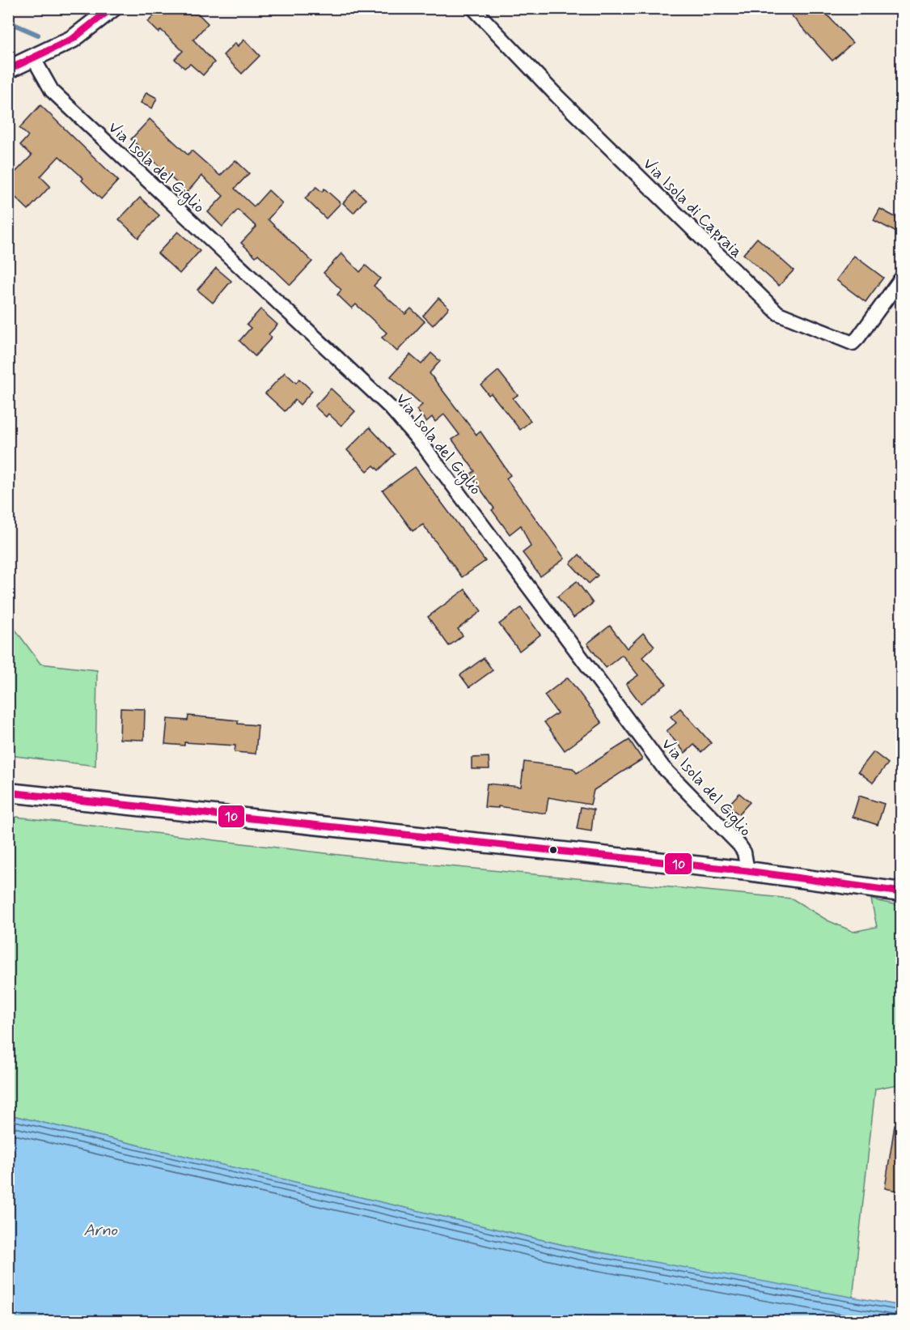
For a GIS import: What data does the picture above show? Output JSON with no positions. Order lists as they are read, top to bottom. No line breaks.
{"streets":{"street":["Via Isola del Giglio","Via Isola di Capraia"]},"water":["Arno"],"lines":["transit line 10"]}
